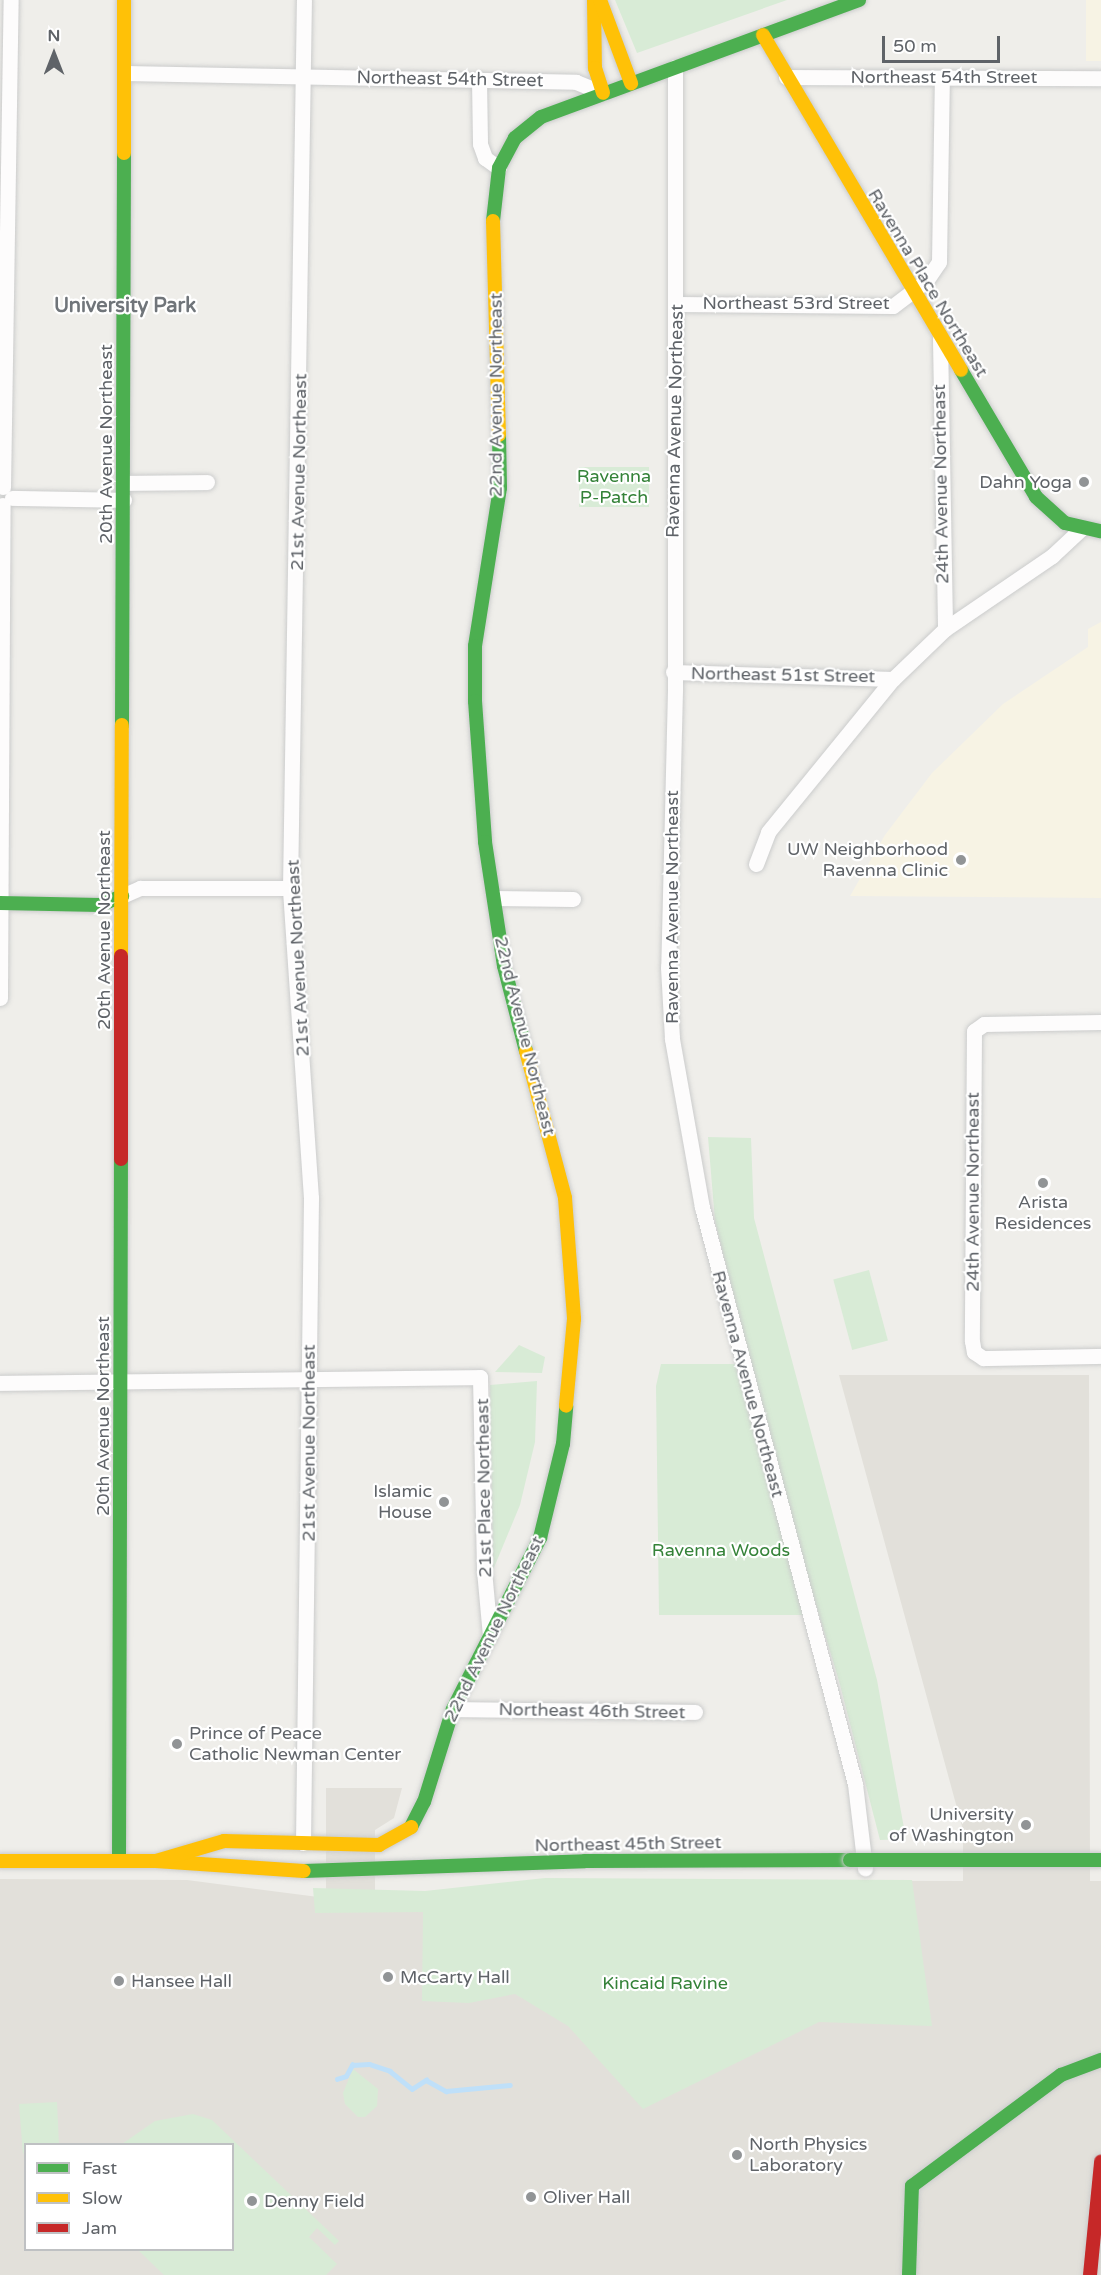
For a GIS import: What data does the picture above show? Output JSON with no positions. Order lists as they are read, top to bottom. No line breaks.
{"streets":{"street":["Northeast 54th Street","Ravenna Place Northeast","Northeast 53rd Street","22nd Avenue Northeast","Ravenna Avenue Northeast","20th Avenue Northeast","21st Avenue Northeast","24th Avenue Northeast","Northeast 51st Street","21st Place Northeast","Northeast 46th Street","Northeast 45th Street"]},"crossings":[["Northeast 54th Street","Ravenna Place Northeast"],["Northeast 54th Street","22nd Avenue Northeast"],["Northeast 54th Street","20th Avenue Northeast"],["Northeast 54th Street","21st Avenue Northeast"],["Ravenna Place Northeast","Northeast 53rd Street"],["Ravenna Place Northeast","24th Avenue Northeast"],["Northeast 53rd Street","Ravenna Avenue Northeast"],["22nd Avenue Northeast","21st Place Northeast"],["22nd Avenue Northeast","Northeast 46th Street"],["22nd Avenue Northeast","Northeast 45th Street"],["Ravenna Avenue Northeast","Northeast 51st Street"],["20th Avenue Northeast","Northeast 45th Street"],["21st Avenue Northeast","21st Place Northeast"],["21st Avenue Northeast","Northeast 45th Street"]],"districts":["University Park"],"parks":["Ravenna P-Patch","Ravenna Woods","Kincaid Ravine"],"places":["Dahn Yoga","UW Neighborhood Ravenna Clinic","Arista Residences","Islamic House","Prince of Peace Catholic Newman Center","University of Washington","McCarty Hall","Hansee Hall","North Physics Laboratory","Oliver Hall","Denny Field"],"legend":["Fast","Slow","Jam"],"scale_bar":"50 m","north":"top"}
